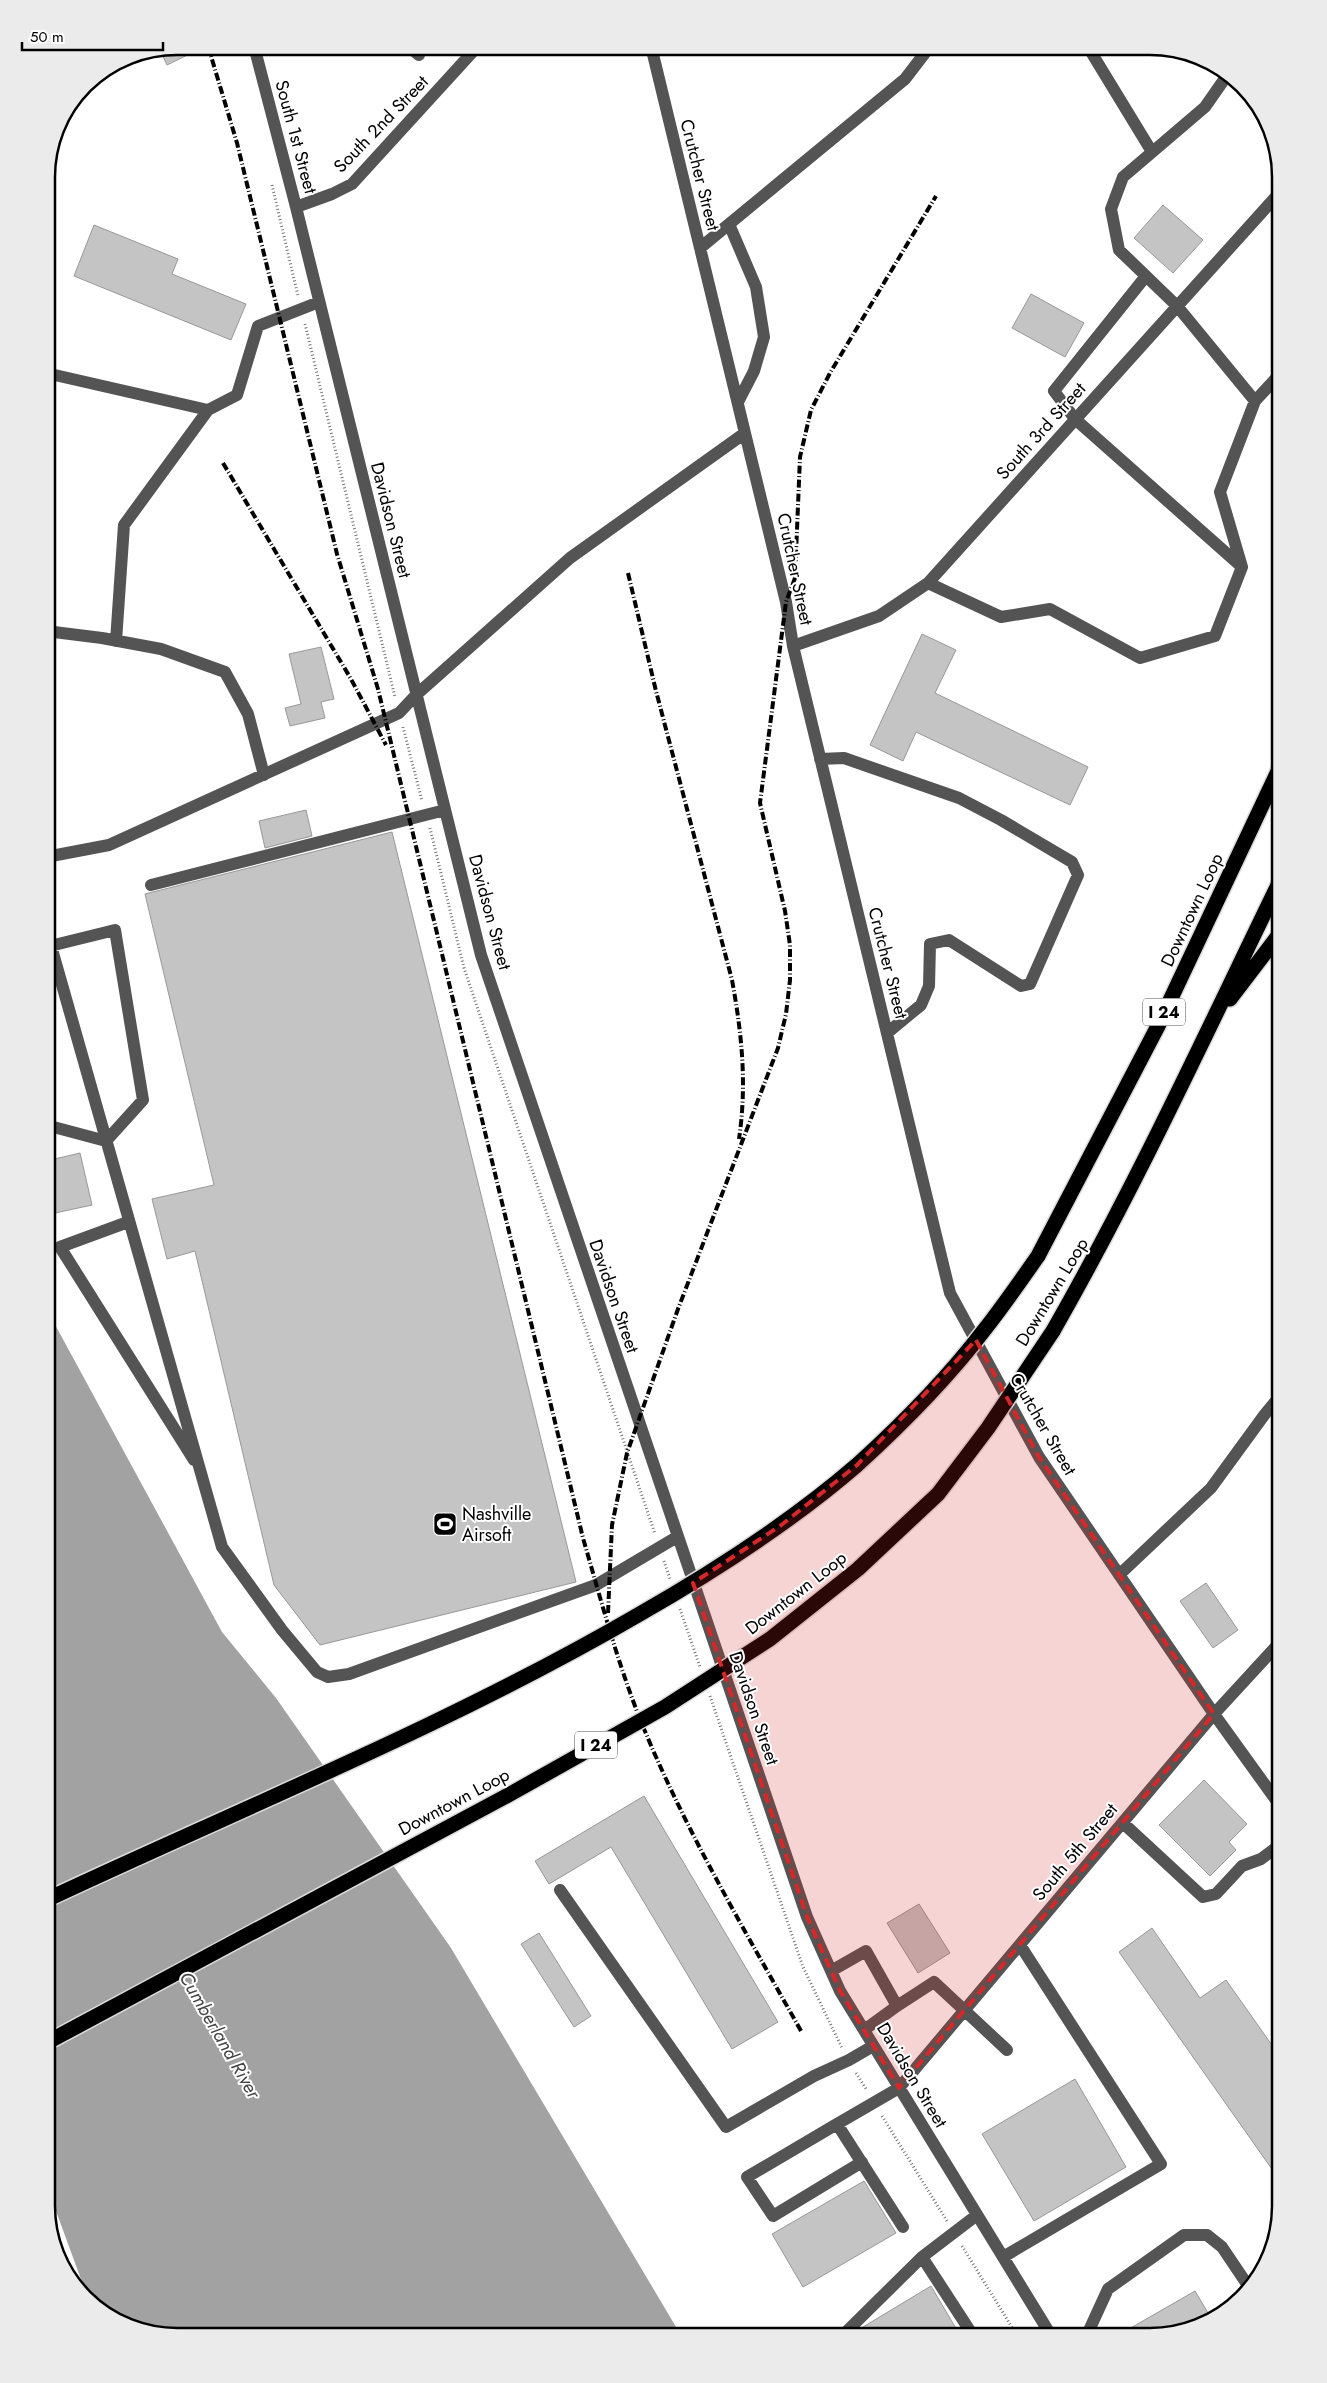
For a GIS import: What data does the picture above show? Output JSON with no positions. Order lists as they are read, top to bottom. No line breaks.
{"streets":{"highway":["Downtown Loop","I 24"],"street":["South 2nd Street","South 1st Street","Crutcher Street","South 3rd Street","Davidson Street","South 5th Street"]},"crossings":[["South 2nd Street","South 1st Street"],["South 2nd Street","Davidson Street"],["South 1st Street","Davidson Street"],["Crutcher Street","South 3rd Street"],["Crutcher Street","South 5th Street"],["Davidson Street","South 5th Street"]],"water":["Cumberland River"],"places":{"sports":["Nashville Airsoft"]},"scale_bar":"50 m"}
